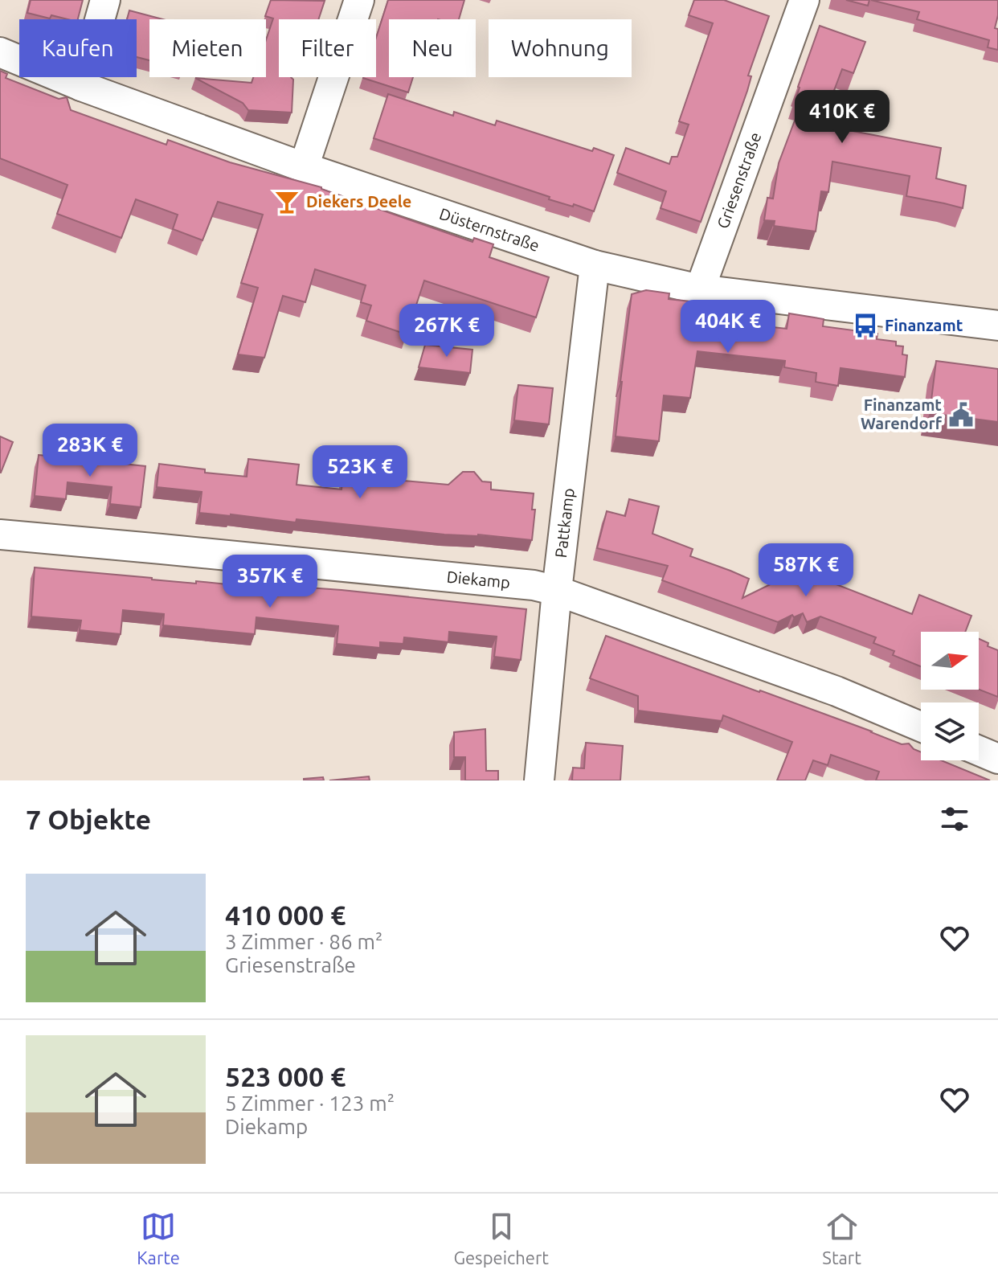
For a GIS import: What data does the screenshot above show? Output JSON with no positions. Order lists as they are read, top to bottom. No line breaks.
{"streets":{"street":["Griesenstraße","Düsternstraße","Pattkamp","Diekamp"]},"crossings":[["Griesenstraße","Düsternstraße"],["Düsternstraße","Pattkamp"],["Pattkamp","Diekamp"]],"places":{"bar":["Diekers Deele"],"bus stop":["Finanzamt"],"public building":["Finanzamt Warendorf"]},"north":"right","page":{"chip":["Kaufen","Mieten","Filter","Neu","Wohnung"],"price":["410K €","404K €","267K €","283K €","523K €","587K €","357K €"],"heading":"7 Objekte","list":[{"name":"410 000 €","note":"3 Zimmer · 86 m² · Griesenstraße"},{"name":"523 000 €","note":"5 Zimmer · 123 m² · Diekamp"}],"tabs":["Karte","Gespeichert","Start"]}}
